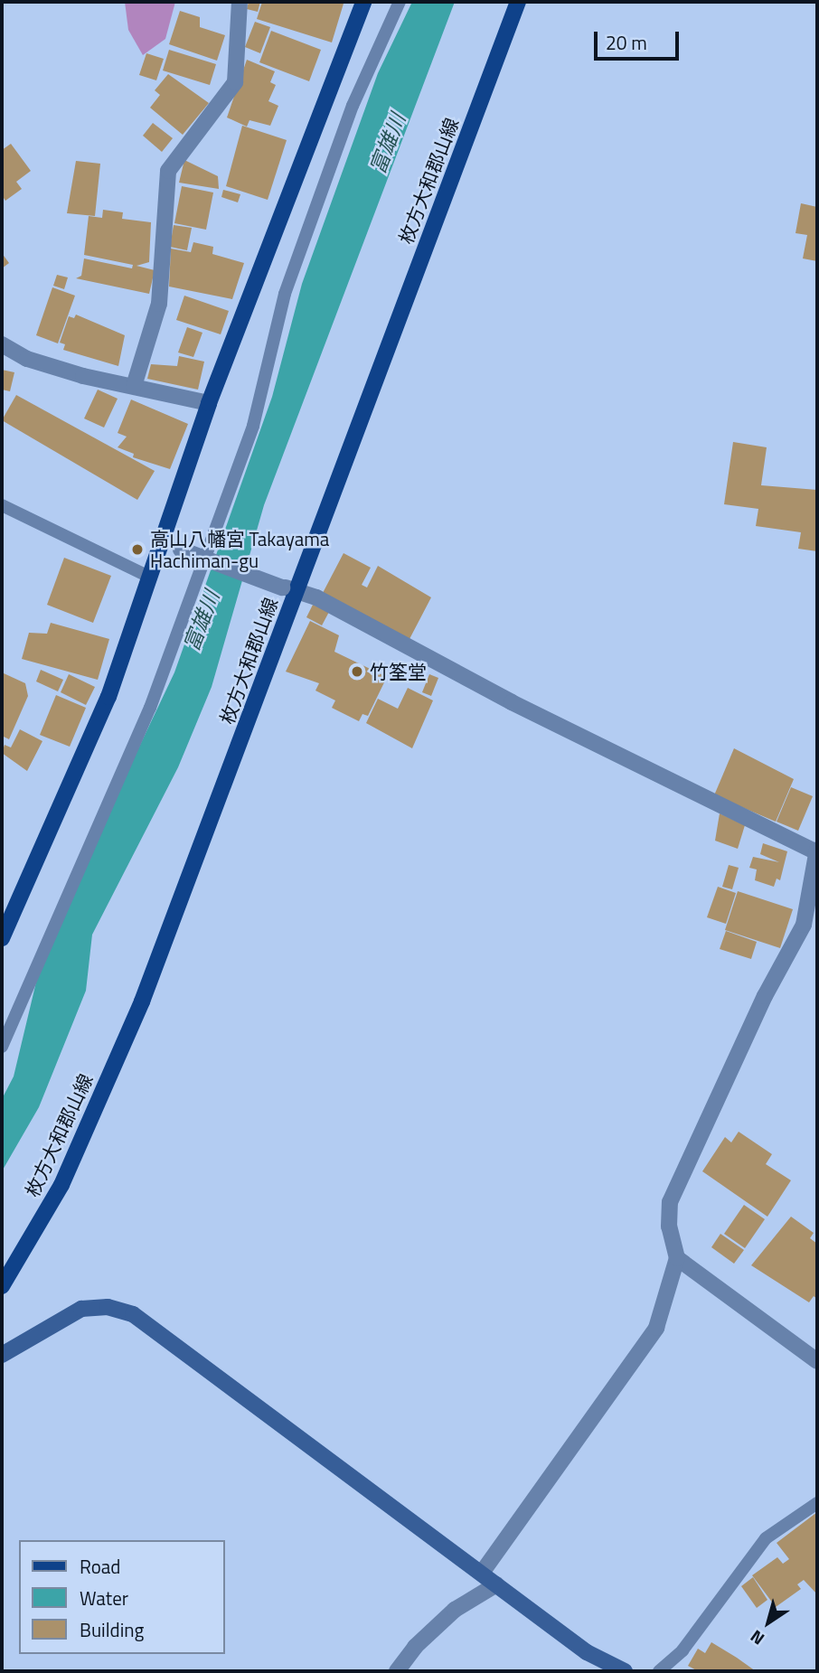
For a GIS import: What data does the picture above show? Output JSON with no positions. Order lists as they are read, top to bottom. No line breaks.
{"streets":{"main road":["枚方大和郡山線"]},"water":["富雄川"],"places":["高山八幡宮 Takayama Hachiman-gu","竹筌堂"],"legend":["Road","Water","Building"],"scale_bar":"20 m","north":"bottom left"}
